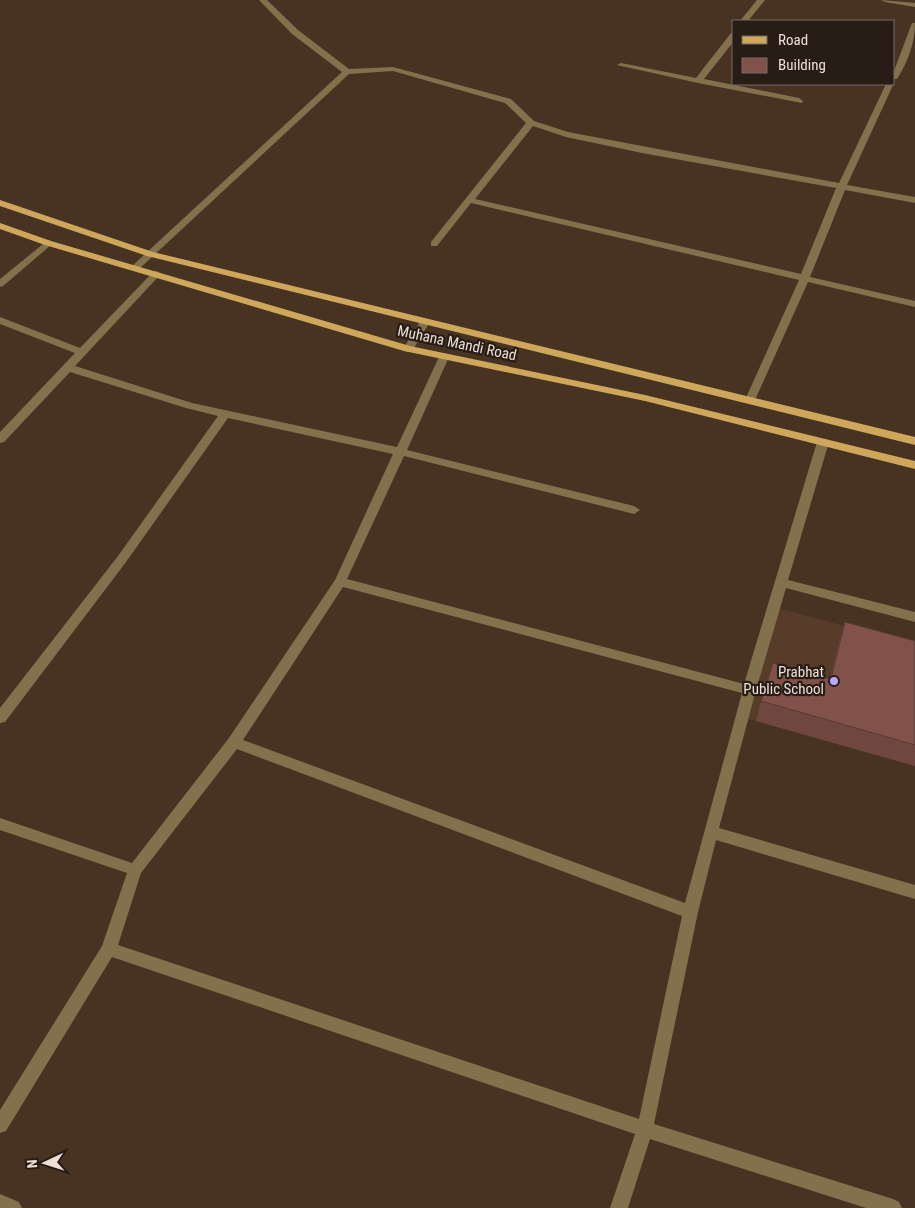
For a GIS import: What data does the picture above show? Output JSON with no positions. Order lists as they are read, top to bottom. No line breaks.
{"streets":{"main road":["Muhana Mandi Road"]},"places":["Prabhat Public School"],"legend":["Road","Building"],"north":"left"}
